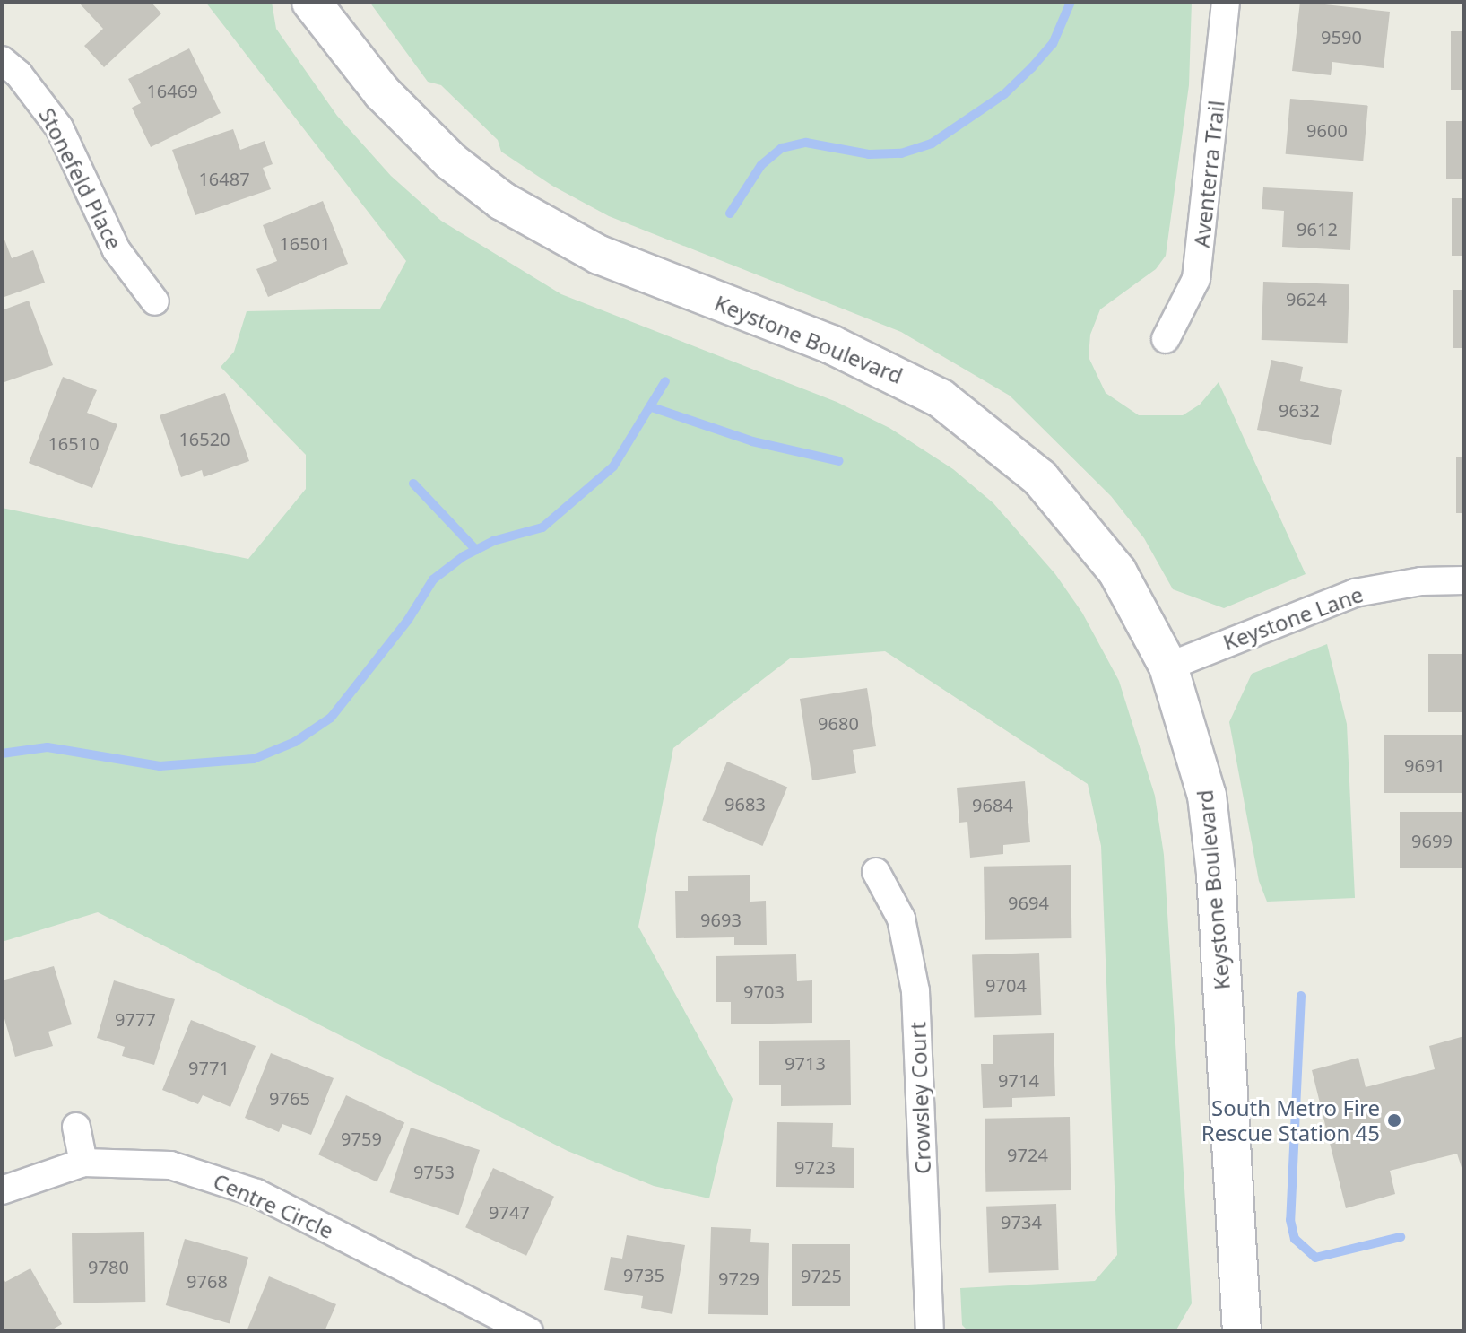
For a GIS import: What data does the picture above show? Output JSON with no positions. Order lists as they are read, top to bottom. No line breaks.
{"streets":{"street":["Aventerra Trail","Stonefeld Place","Keystone Boulevard","Keystone Lane","Crowsley Court","Centre Circle"]},"crossings":[["Keystone Boulevard","Keystone Lane"]],"places":["South Metro Fire Rescue Station 45"],"house_numbers":["9590","16469","9600","16487","9612","16501","9624","9632","16520","16510","9680","9691","9683","9684","9699","9694","9693","9704","9703","9777","9713","9771","9714","9765","9759","9724","9723","9753","9747","9734","9780","9735","9725","9729","9768"]}
